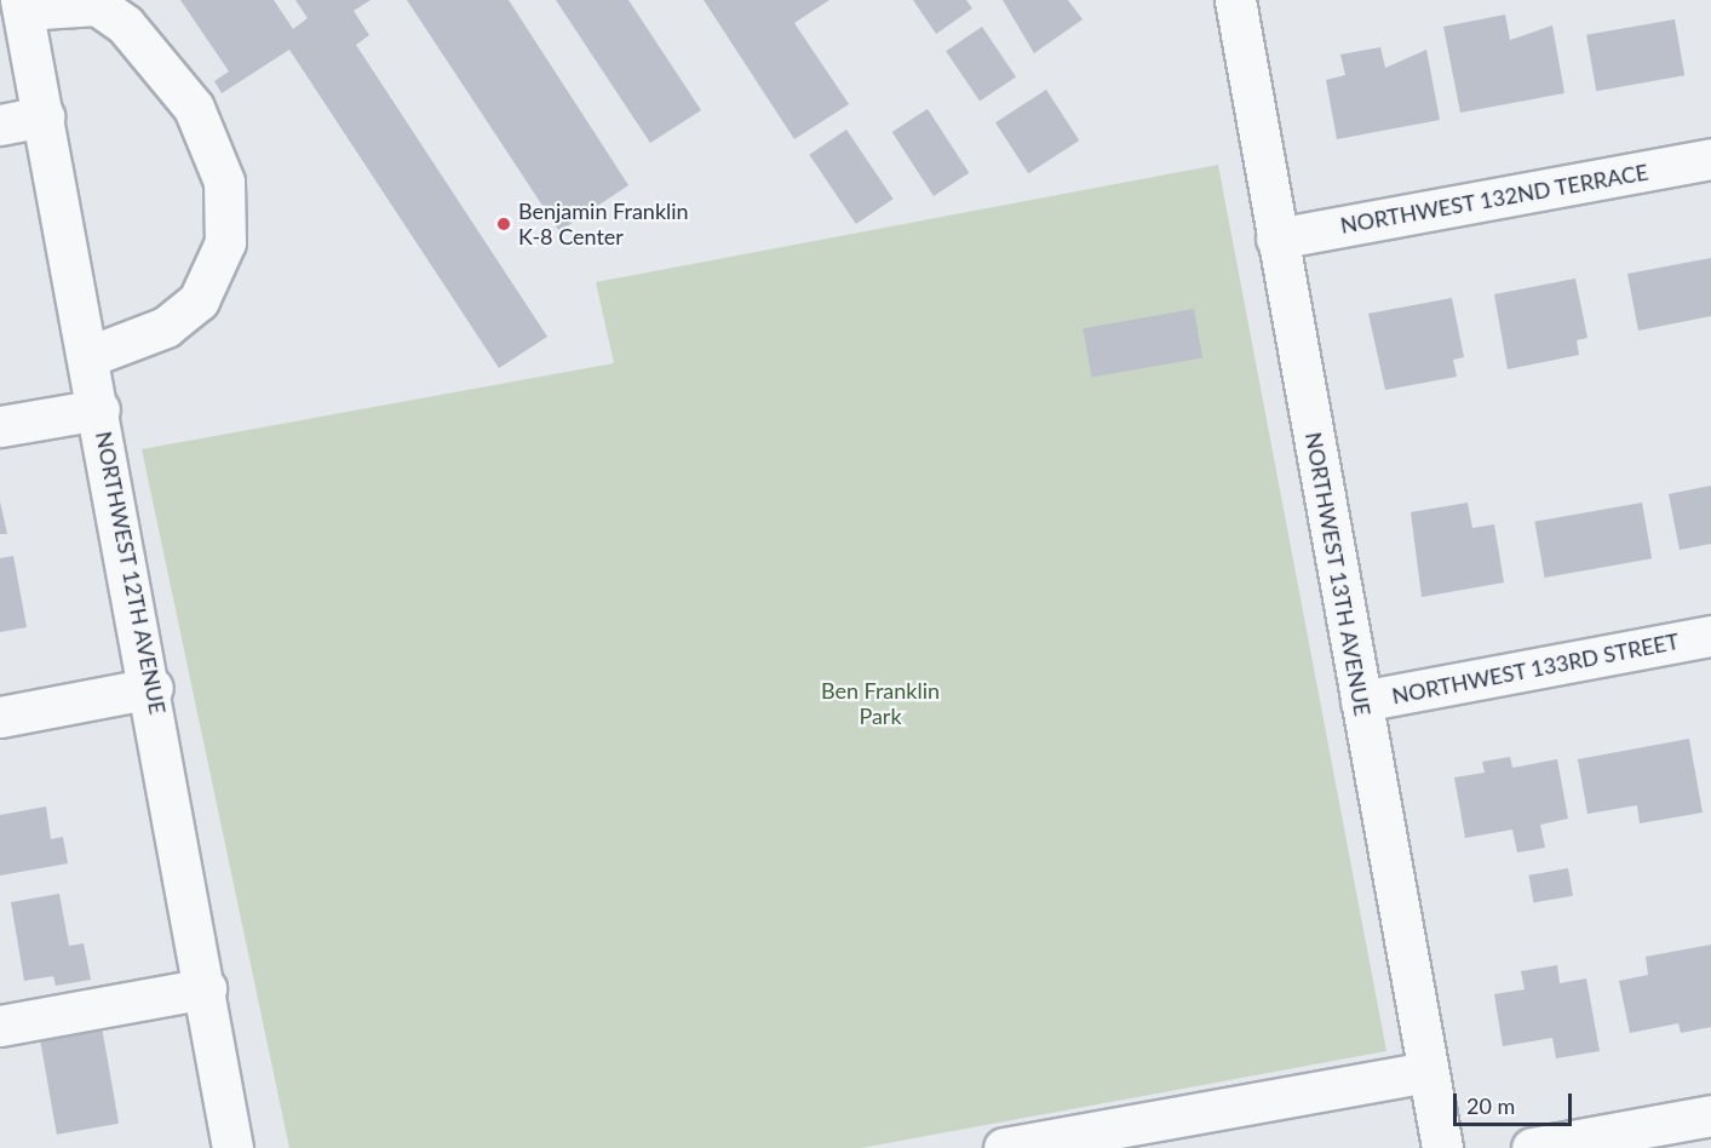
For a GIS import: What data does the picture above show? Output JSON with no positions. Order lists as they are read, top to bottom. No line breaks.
{"streets":{"street":["NORTHWEST 132ND TERRACE","NORTHWEST 12TH AVENUE","NORTHWEST 13TH AVENUE","NORTHWEST 133RD STREET"]},"crossings":[["NORTHWEST 132ND TERRACE","NORTHWEST 13TH AVENUE"],["NORTHWEST 13TH AVENUE","NORTHWEST 133RD STREET"]],"parks":["Ben Franklin Park"],"places":["Benjamin Franklin K-8 Center"],"scale_bar":"20 m"}
